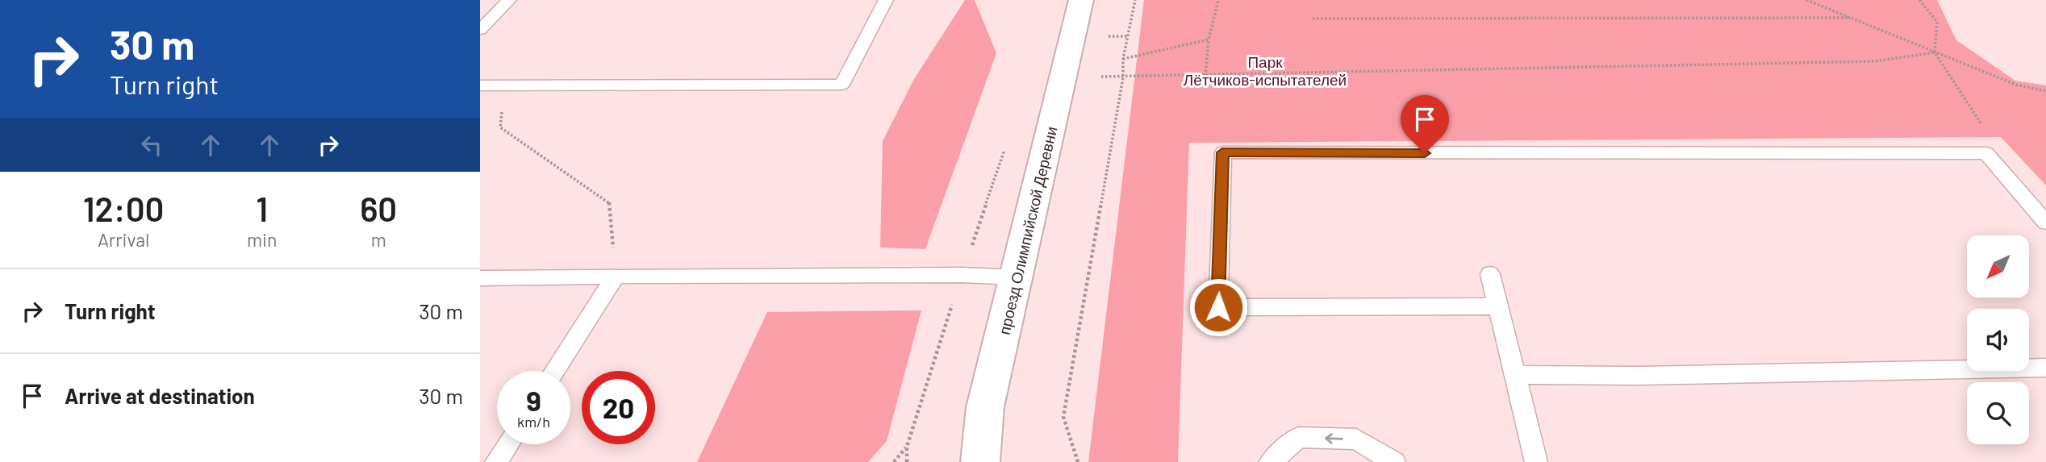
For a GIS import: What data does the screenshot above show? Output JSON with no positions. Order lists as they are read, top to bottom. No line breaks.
{"streets":{"street":["проезд Олимпийской Деревни"]},"parks":["Парк Лётчиков-испытателей"],"north":"bottom left","page":{"turn":["30 m","Turn right"],"eta":["12:00","Arrival","1","min","60","m"],"list":[{"name":"Turn right","value":"30 m"},{"name":"Arrive at destination","value":"30 m"}],"speed":"9 km/h","limit":"20"}}
